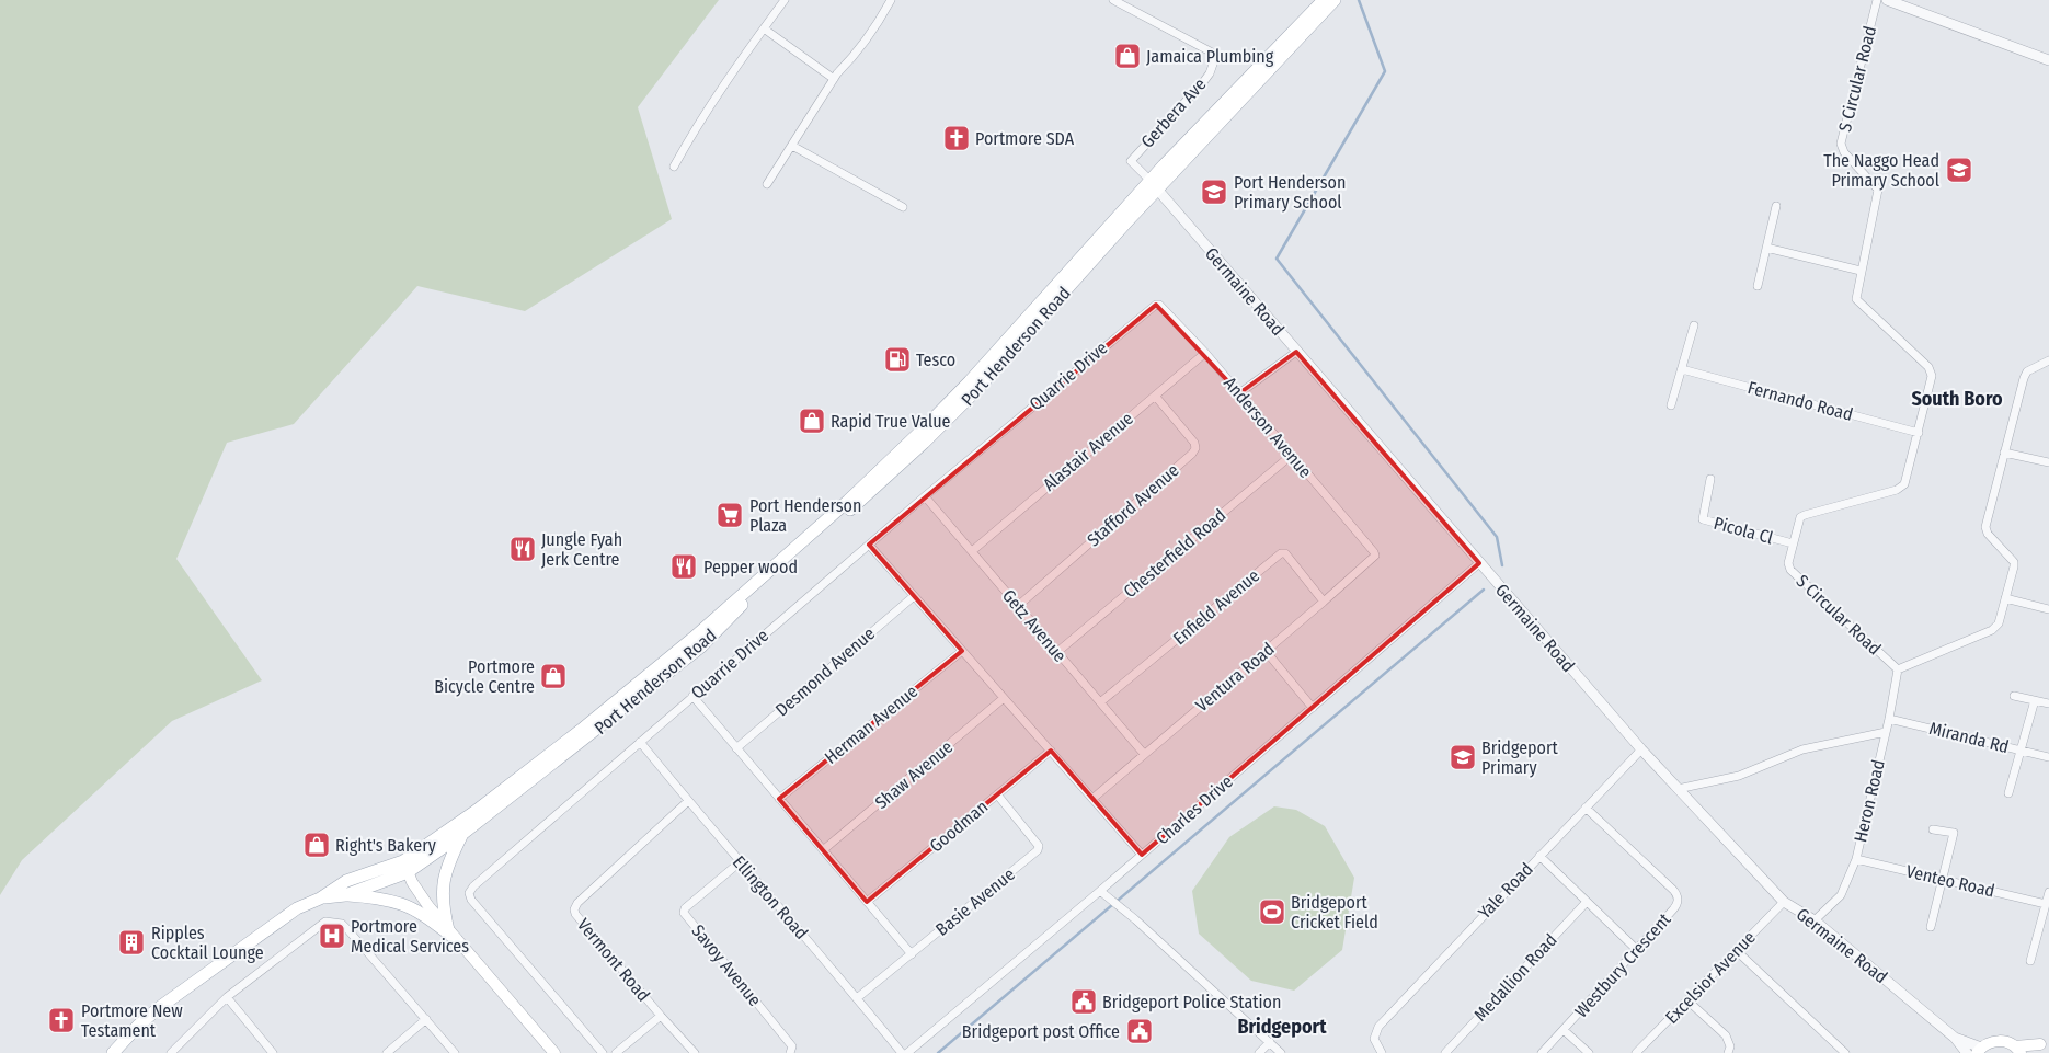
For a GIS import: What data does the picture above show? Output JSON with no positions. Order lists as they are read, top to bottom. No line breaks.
{"streets":{"main road":["Port Henderson Road"],"street":["S Circular Road","Gerbera Ave","Germaine Road","Quarrie Drive","Fernando Road","Anderson Avenue","Alastair Avenue","Stafford Avenue","Picola Cl","Chesterfield Road","Enfield Avenue","Getz Avenue","Desmond Avenue","Ventura Road","Herman Avenue","Miranda Rd","Shaw Avenue","Heron Road","Charles Drive","Goodman","Venteo Road","Yale Road","Ellington Road","Basie Avenue","Vermont Road","Savoy Avenue","Westbury Crescent","Medallion Road","Excelsior Avenue"]},"crossings":[["S Circular Road","Fernando Road"],["S Circular Road","Picola Cl"],["S Circular Road","Heron Road"],["Gerbera Ave","Germaine Road"],["Gerbera Ave","Port Henderson Road"],["Germaine Road","Port Henderson Road"],["Germaine Road","Heron Road"],["Germaine Road","Charles Drive"],["Germaine Road","Yale Road"],["Germaine Road","Excelsior Avenue"],["Quarrie Drive","Anderson Avenue"],["Quarrie Drive","Getz Avenue"],["Quarrie Drive","Ellington Road"],["Anderson Avenue","Alastair Avenue"],["Anderson Avenue","Chesterfield Road"],["Anderson Avenue","Ventura Road"],["Alastair Avenue","Stafford Avenue"],["Alastair Avenue","Getz Avenue"],["Stafford Avenue","Getz Avenue"],["Chesterfield Road","Getz Avenue"],["Enfield Avenue","Getz Avenue"],["Enfield Avenue","Ventura Road"],["Getz Avenue","Ventura Road"],["Miranda Rd","Heron Road"],["Heron Road","Venteo Road"],["Goodman","Basie Avenue"],["Yale Road","Westbury Crescent"],["Ellington Road","Basie Avenue"],["Ellington Road","Vermont Road"],["Ellington Road","Savoy Avenue"]],"districts":["South Boro","Bridgeport"],"places":{"shop":["Jamaica Plumbing","Rapid True Value","Portmore Bicycle Centre","Right's Bakery"],"church":["Portmore SDA","Portmore New Testament"],"school or university":["The Naggo Head Primary School","Port Henderson Primary School","Bridgeport Primary"],"fuel station":["Tesco"],"supermarket":["Port Henderson Plaza"],"restaurant":["Jungle Fyah Jerk Centre","Pepper wood"],"sports":["Bridgeport Cricket Field"],"hospital":["Portmore Medical Services"],"building":["Ripples Cocktail Lounge"],"public building":["Bridgeport Police Station","Bridgeport post Office"]}}
